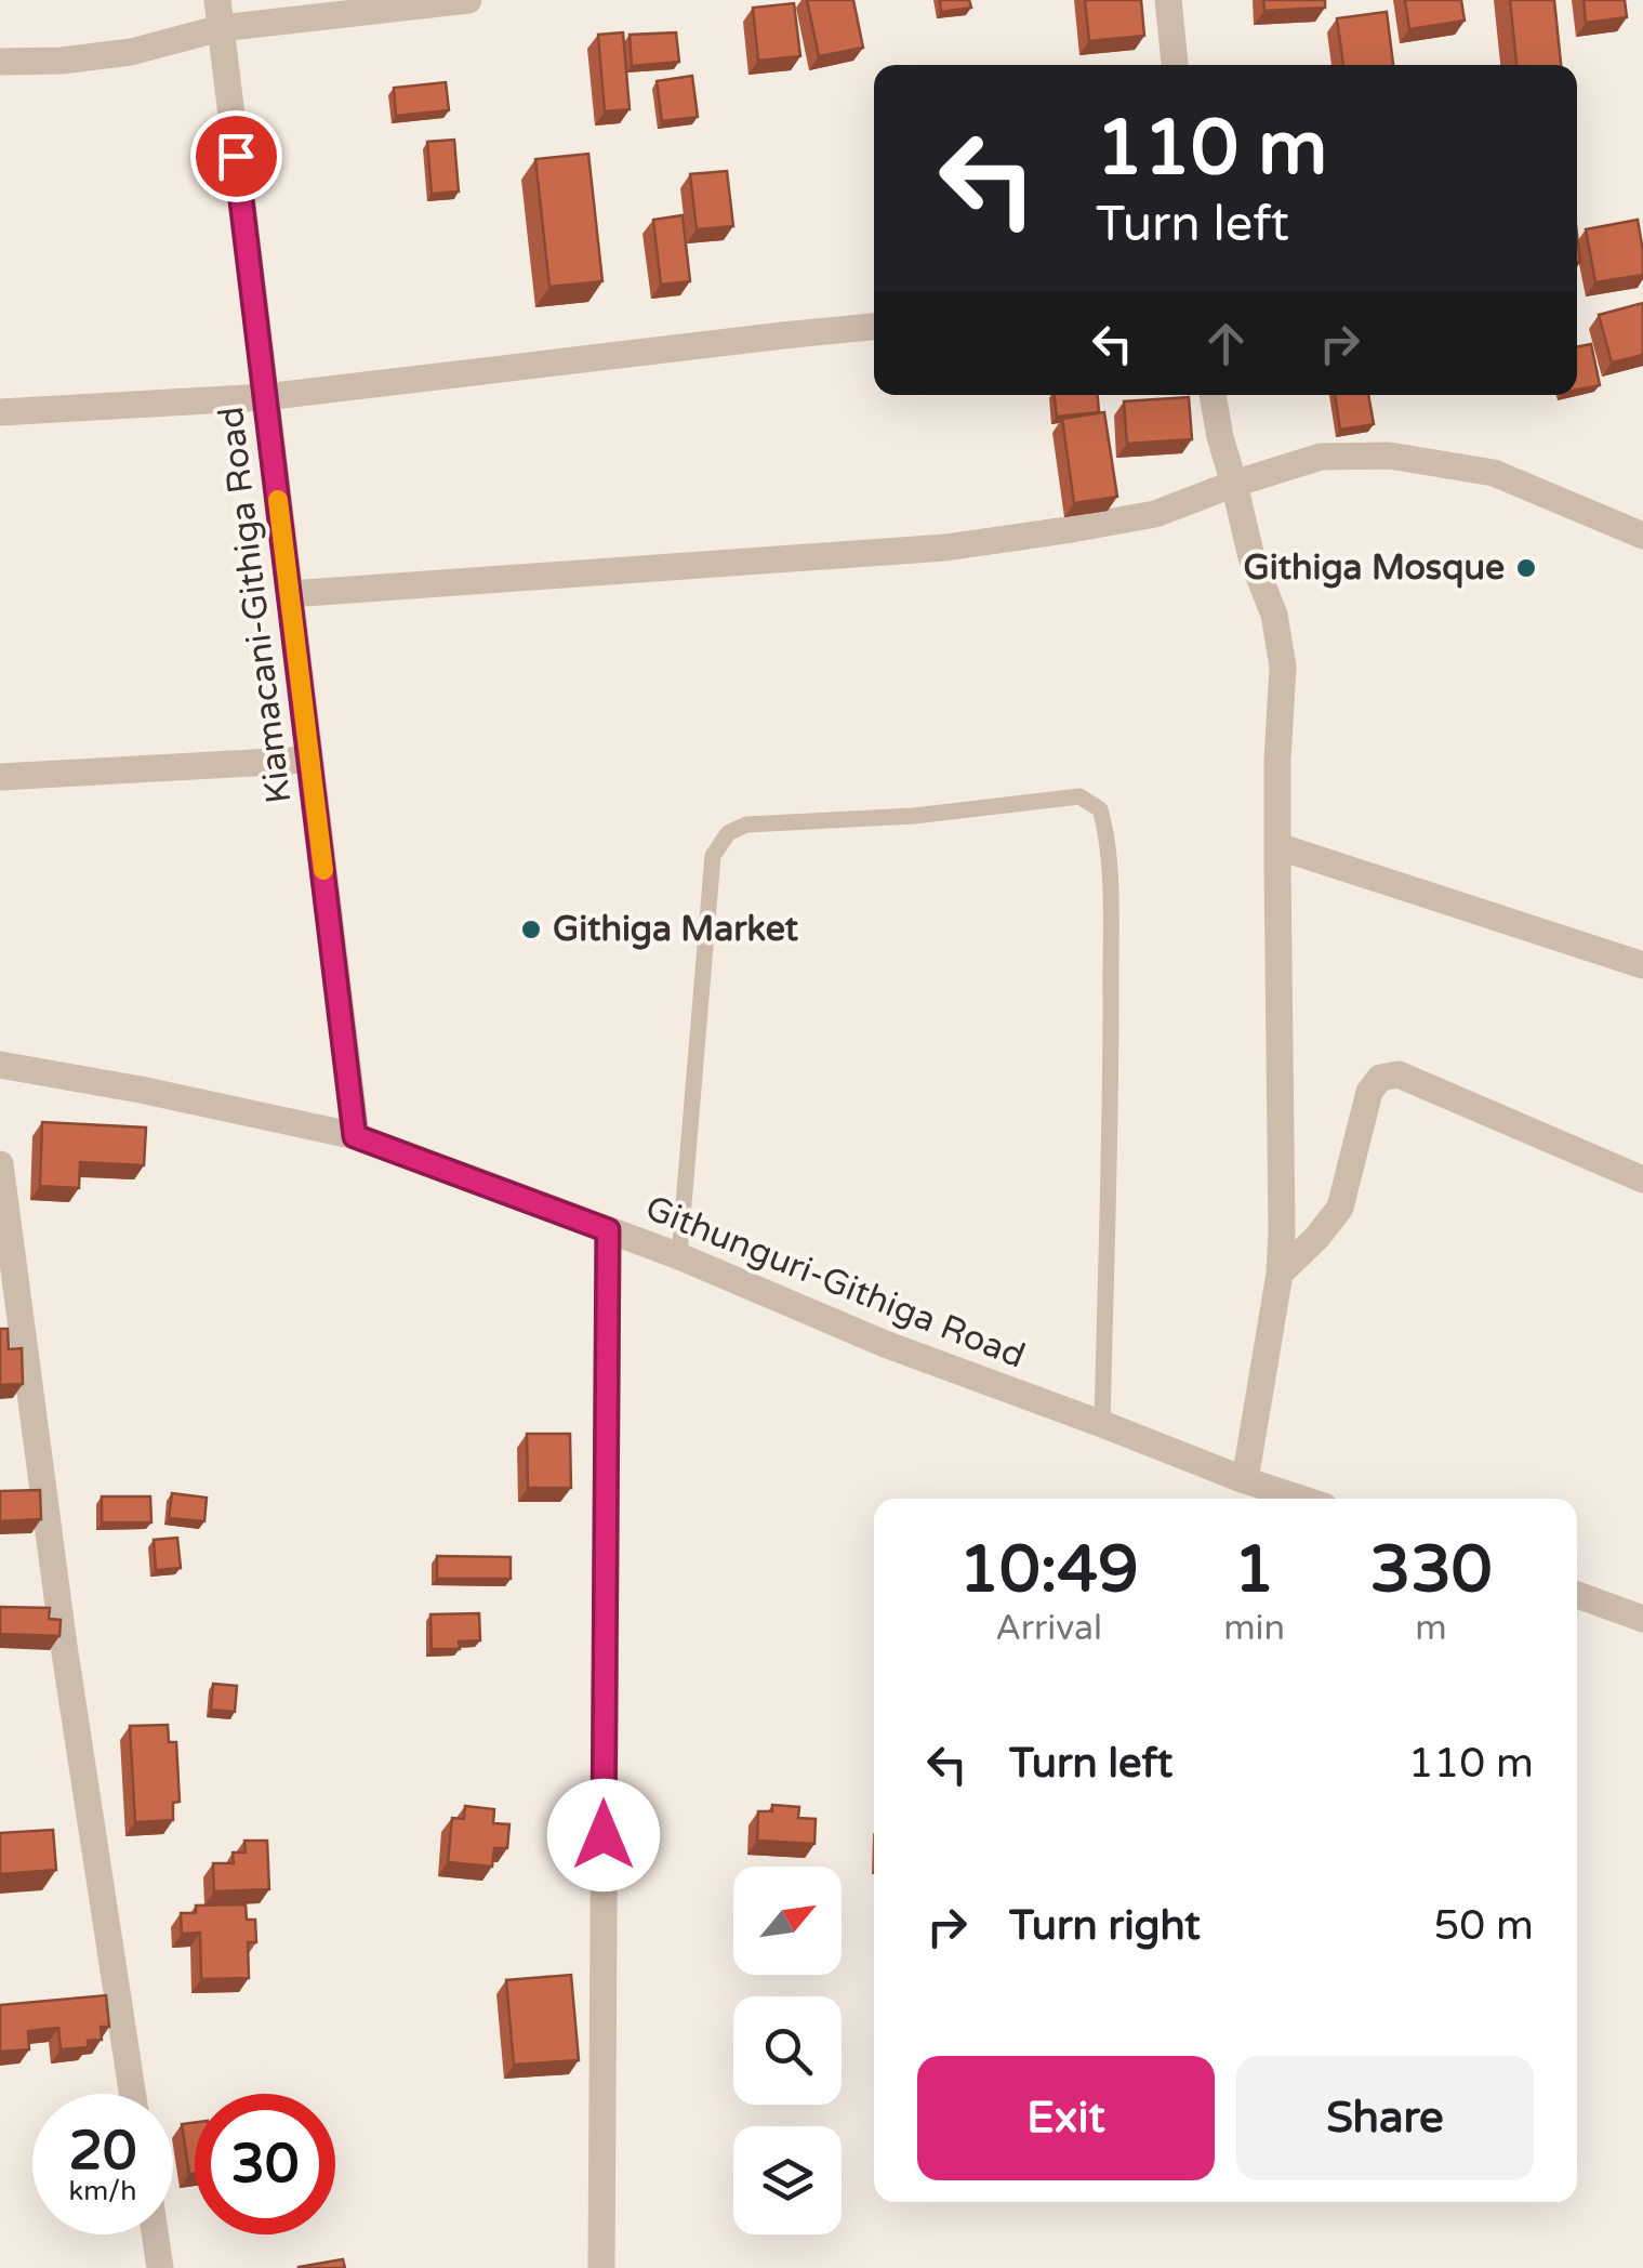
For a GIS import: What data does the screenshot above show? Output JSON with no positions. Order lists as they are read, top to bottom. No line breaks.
{"streets":{"street":["Kiamacani-Githiga Road","Githunguri-Githiga Road"]},"crossings":[["Kiamacani-Githiga Road","Githunguri-Githiga Road"]],"places":["Githiga Mosque","Githiga Market"],"north":"top right","page":{"turn":["110 m","Turn left"],"eta":["10:49","Arrival","1","min","330","m"],"list":[{"name":"Turn left","value":"110 m"},{"name":"Turn right","value":"50 m"}],"buttons":["Exit","Share"],"speed":"20 km/h","limit":"30"}}
